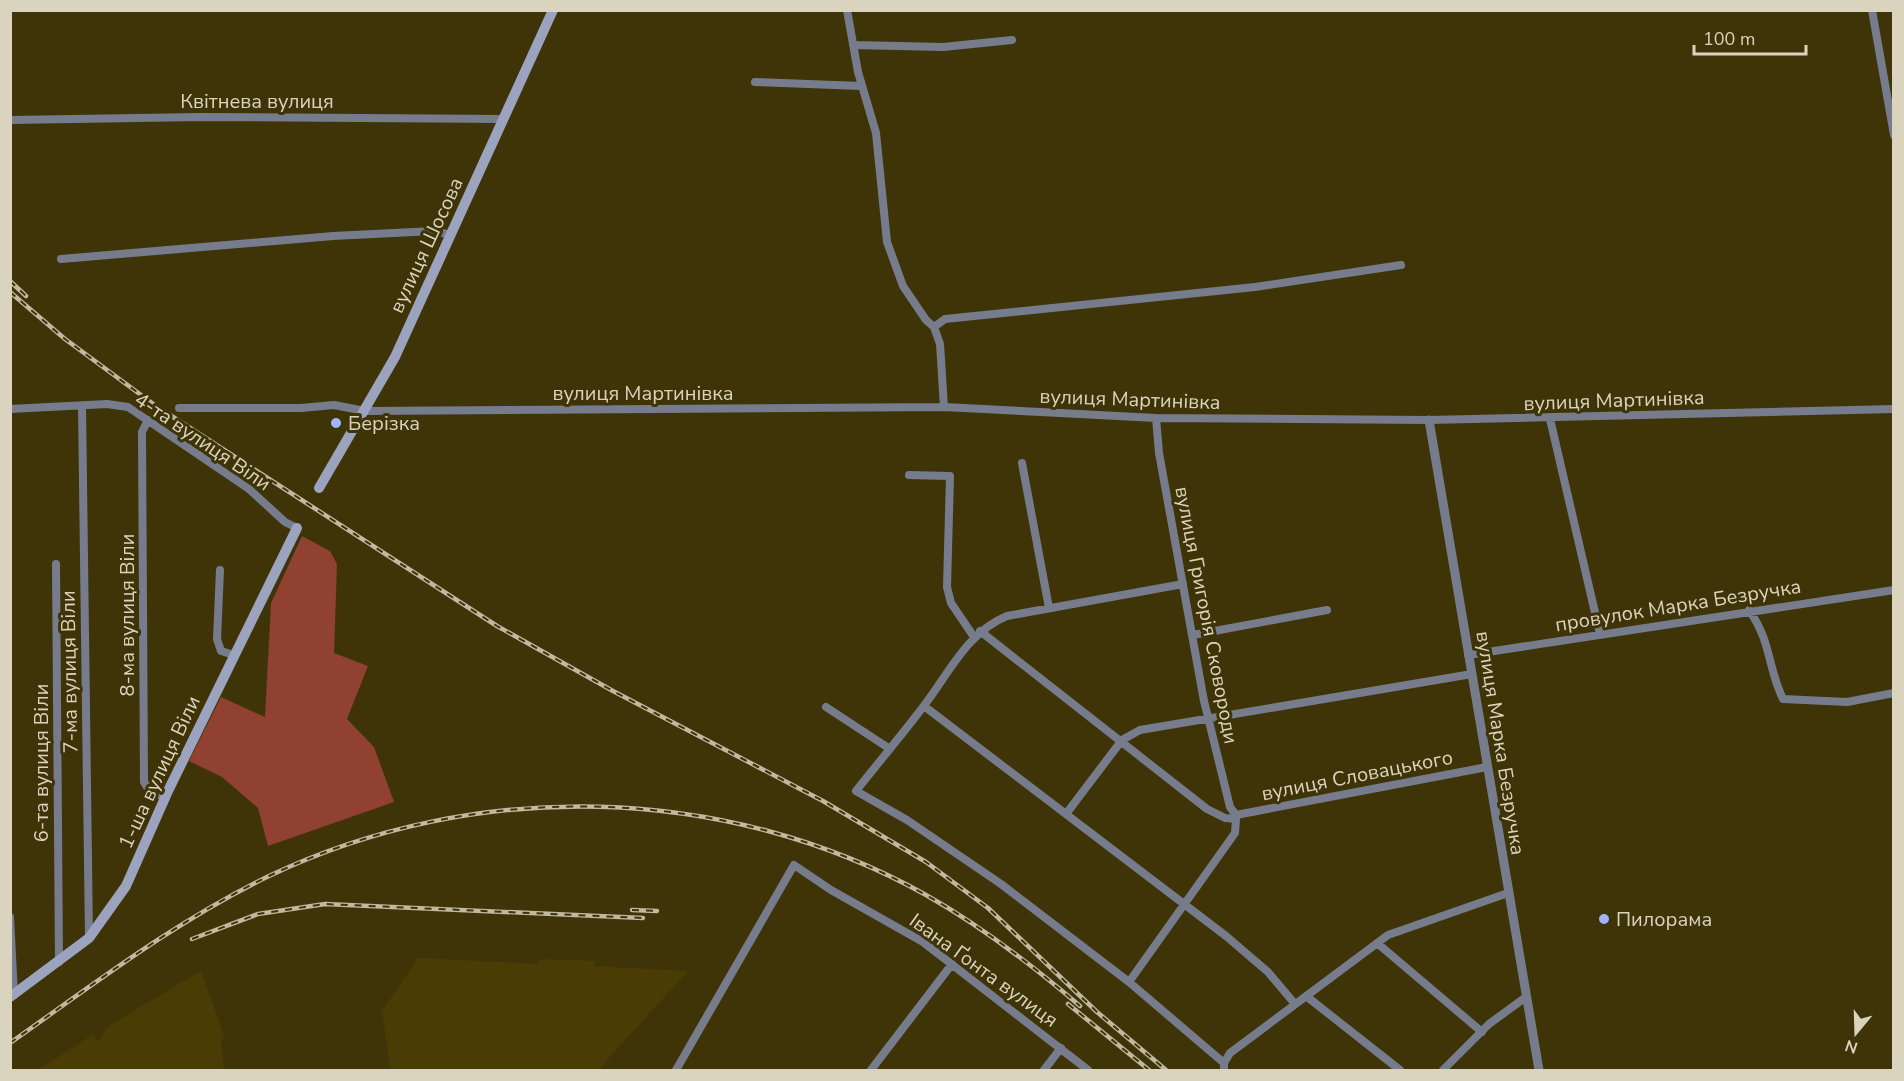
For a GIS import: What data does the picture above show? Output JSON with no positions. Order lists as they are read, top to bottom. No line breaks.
{"streets":{"main road":["вулиця Шосова","1-ша вулиця Віли"],"street":["Квітнева вулиця","вулиця Мартинівка","4-та вулиця Віли","провулок Марка Безручка","8-ма вулиця Віли","вулиця Григорія Сковороди","7-ма вулиця Віли","вулиця Марка Безручка","6-та вулиця Віли","вулиця Словацького","Івана Ґонта вулиця"]},"crossings":[["Квітнева вулиця","вулиця Шосова"],["вулиця Шосова","вулиця Мартинівка"],["вулиця Мартинівка","вулиця Григорія Сковороди"],["вулиця Мартинівка","вулиця Марка Безручка"],["4-та вулиця Віли","8-ма вулиця Віли"],["4-та вулиця Віли","7-ма вулиця Віли"],["4-та вулиця Віли","1-ша вулиця Віли"],["провулок Марка Безручка","вулиця Марка Безручка"],["8-ма вулиця Віли","1-ша вулиця Віли"],["вулиця Григорія Сковороди","вулиця Словацького"],["7-ма вулиця Віли","1-ша вулиця Віли"],["вулиця Марка Безручка","вулиця Словацького"],["6-та вулиця Віли","1-ша вулиця Віли"]],"places":["Берізка","Пилорама"],"scale_bar":"100 m","north":"bottom"}
